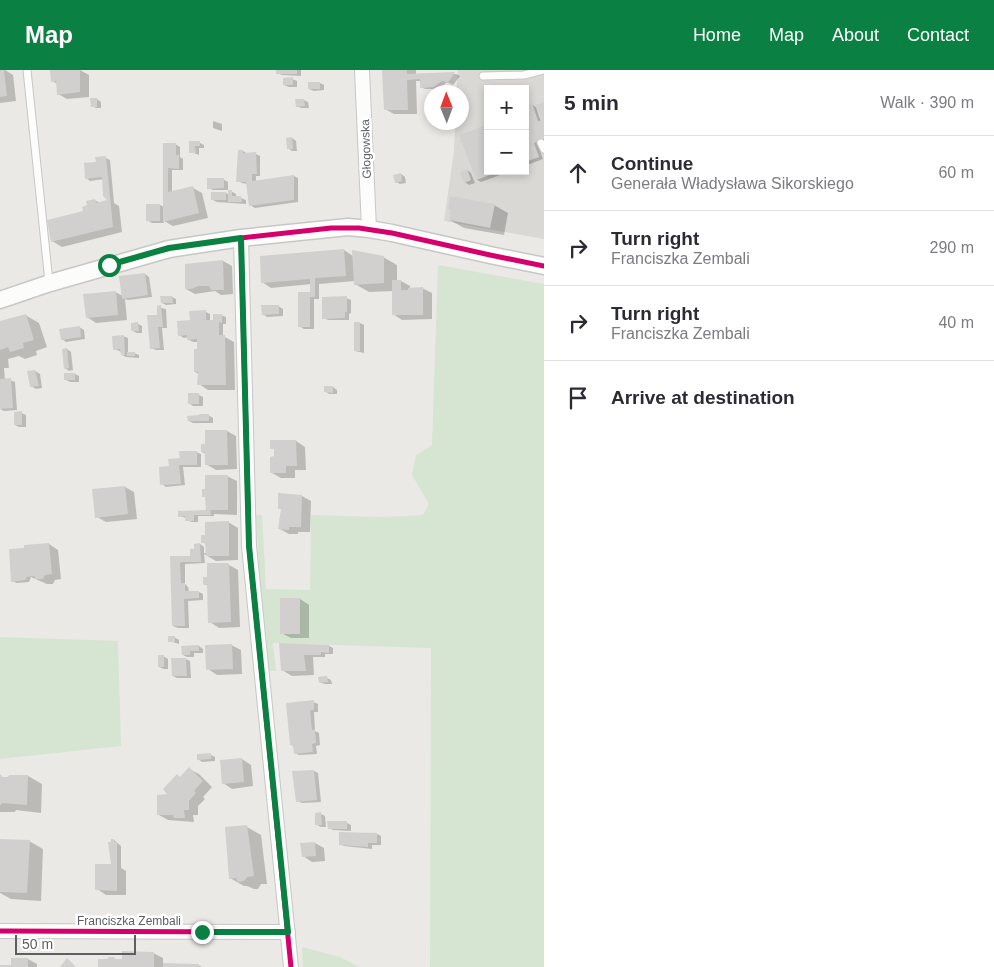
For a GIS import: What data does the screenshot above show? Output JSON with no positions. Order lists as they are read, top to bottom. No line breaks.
{"streets":{"street":["Głogowska","Franciszka Zembali"]},"scale_bar":"50 m","north":"top","page":{"header":"Map","nav":["Home","Map","About","Contact"],"heading":["5 min","Walk · 390 m"],"map_buttons":["+","−"],"list":[["Continue","Generała Władysława Sikorskiego","60 m"],["Turn right","Franciszka Zembali","290 m"],["Turn right","Franciszka Zembali","40 m"],"Arrive at destination"],"scale":"50 m"}}
